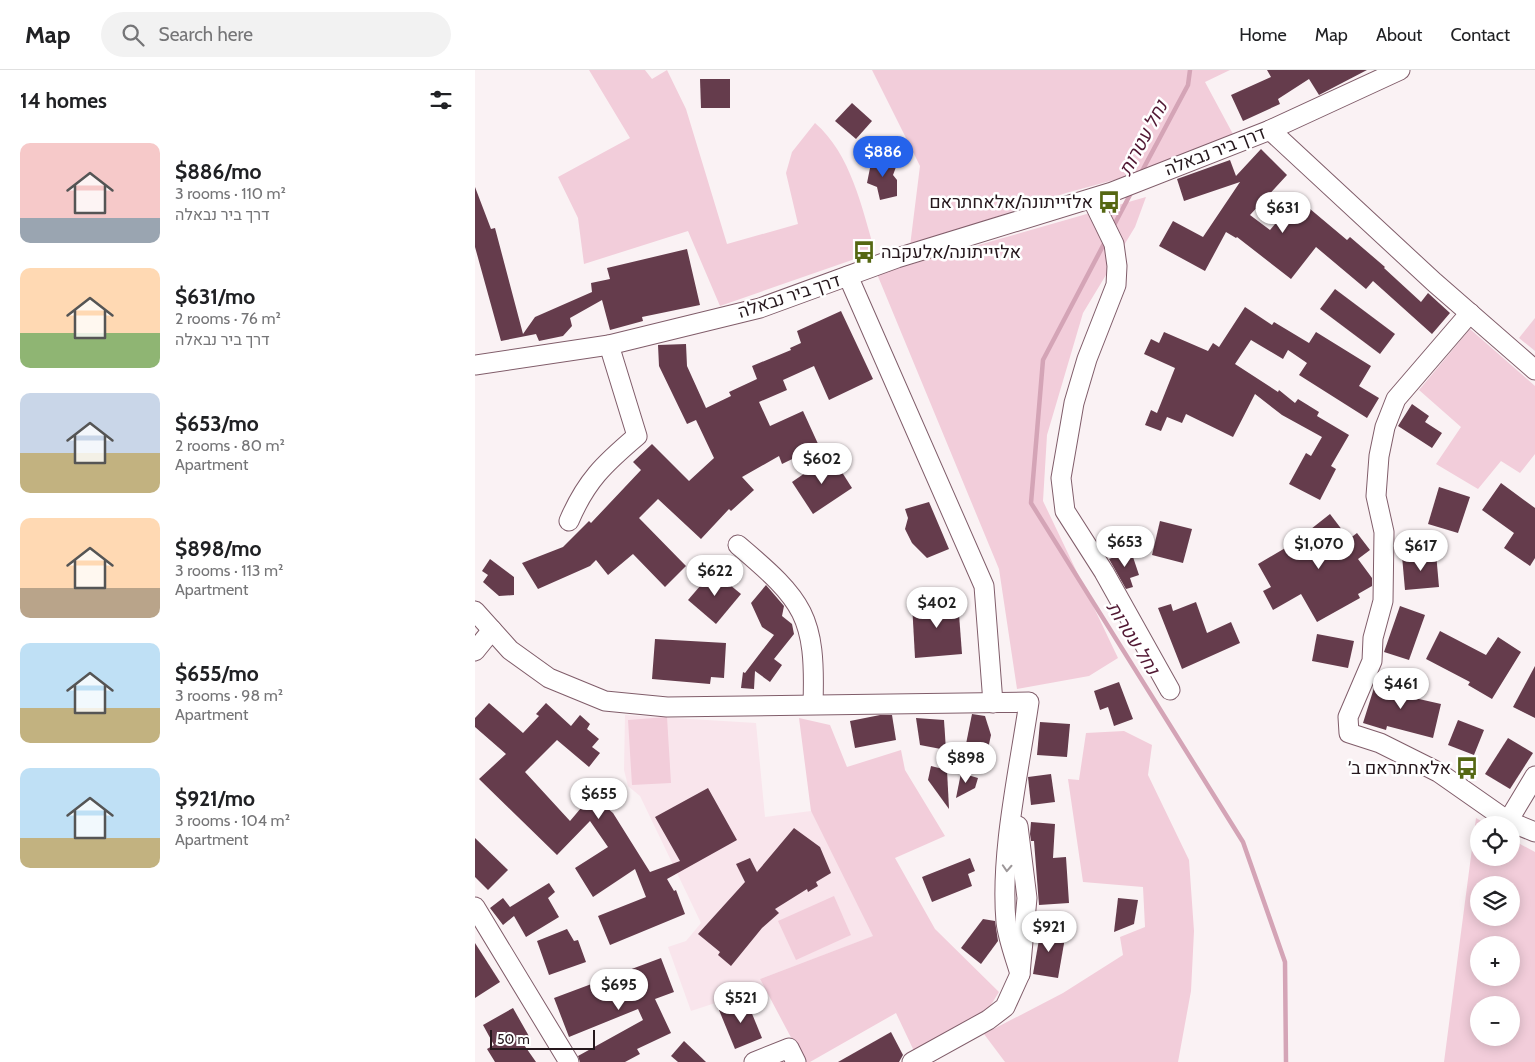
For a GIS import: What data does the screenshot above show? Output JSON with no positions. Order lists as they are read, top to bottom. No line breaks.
{"streets":{"street":["דרך ביר נבאלה"]},"water":["נחל עטרות"],"places":{"bus stop":["אלזייתונה/אלאחתראם","אלזייתונה/אלעקבה","אלאחתראם ב׳"]},"scale_bar":"50 m","page":{"header":"Map","search":"Search here","nav":["Home","Map","About","Contact"],"heading":"14 homes","list":[{"name":"$886/mo","note":"3 rooms · 110 m² · דרך ביר נבאלה"},{"name":"$631/mo","note":"2 rooms · 76 m² · דרך ביר נבאלה"},{"name":"$653/mo","note":"2 rooms · 80 m² · Apartment"},{"name":"$898/mo","note":"3 rooms · 113 m² · Apartment"},{"name":"$655/mo","note":"3 rooms · 98 m² · Apartment"},{"name":"$921/mo","note":"3 rooms · 104 m² · Apartment"}],"price":["$886","$631","$602","$653","$1,070","$617","$622","$402","$461","$898","$655","$921","$695","$521"],"map_buttons":["+","−"],"scale":"50 m"}}
